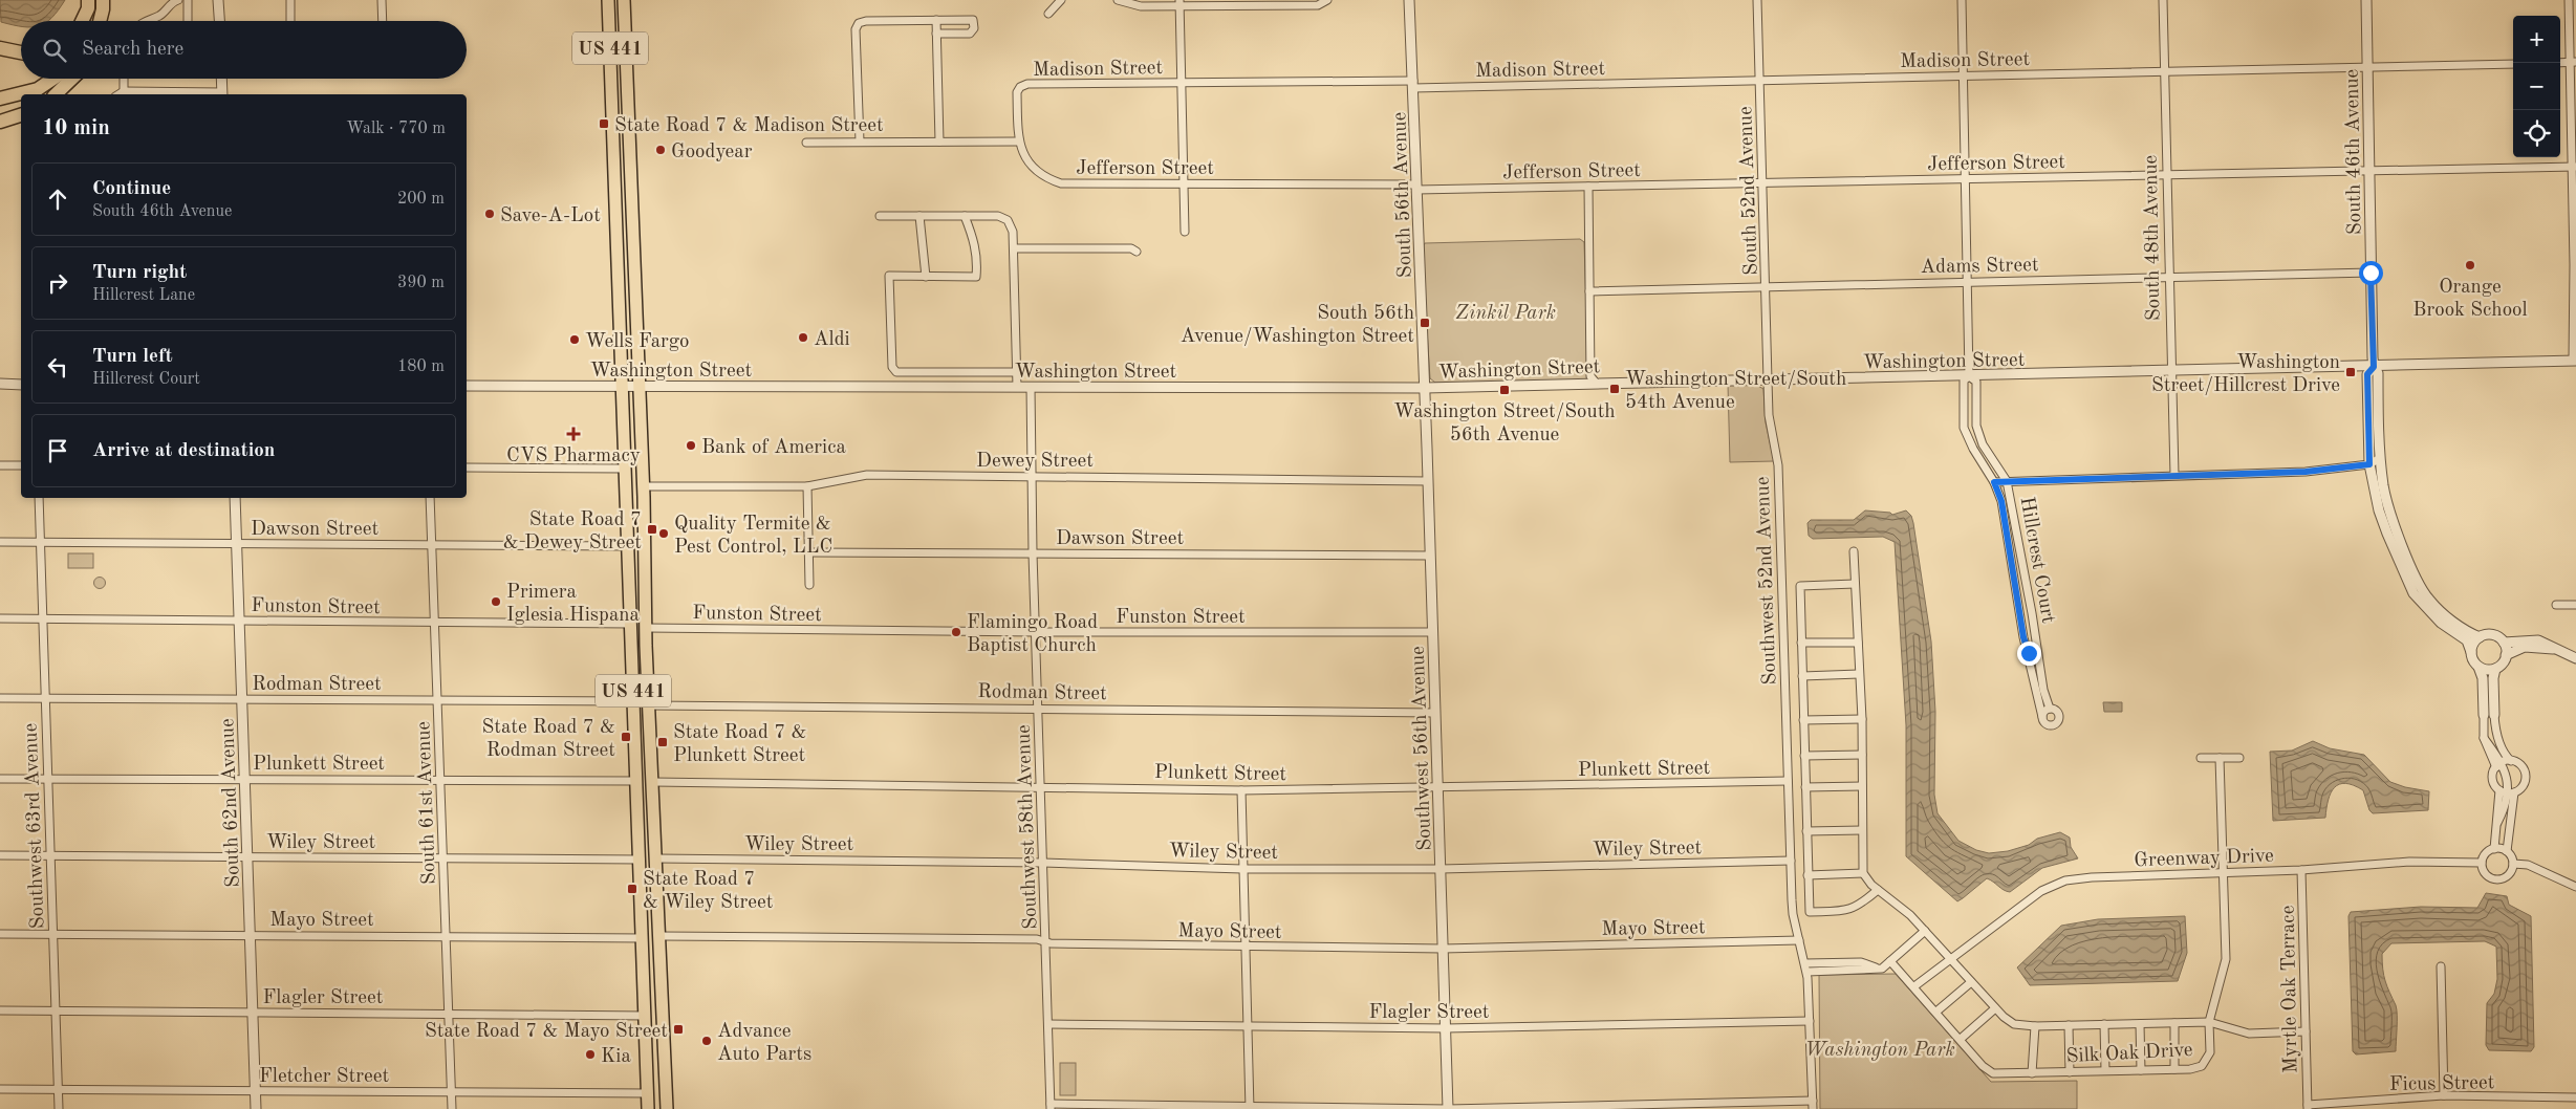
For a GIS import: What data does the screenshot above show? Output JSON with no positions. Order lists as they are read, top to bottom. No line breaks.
{"streets":{"main road":["US 441"],"street":["Madison Street","South 46th Avenue","Jefferson Street","South 52nd Avenue","South 56th Avenue","South 48th Avenue","Adams Street","Washington Street","Dewey Street","Dawson Street","Hillcrest Court","Southwest 52nd Avenue","Funston Street","Rodman Street","Southwest 56th Avenue","Plunkett Street","South 62nd Avenue","South 61st Avenue","Southwest 63rd Avenue","Southwest 58th Avenue","Wiley Street","Greenway Drive","Mayo Street","Myrtle Oak Terrace","Flagler Street","Silk Oak Drive","Fletcher Street","Ficus Street"]},"crossings":[["US 441","Washington Street"],["US 441","Dewey Street"],["US 441","Dawson Street"],["US 441","Funston Street"],["US 441","Rodman Street"],["US 441","Plunkett Street"],["US 441","Wiley Street"],["US 441","Mayo Street"],["US 441","Flagler Street"],["US 441","Fletcher Street"],["Madison Street","South 46th Avenue"],["Madison Street","Jefferson Street"],["Madison Street","South 52nd Avenue"],["Madison Street","South 56th Avenue"],["Madison Street","South 48th Avenue"],["South 46th Avenue","Jefferson Street"],["South 46th Avenue","Adams Street"],["South 46th Avenue","Washington Street"],["Jefferson Street","South 52nd Avenue"],["Jefferson Street","South 56th Avenue"],["Jefferson Street","South 48th Avenue"],["South 52nd Avenue","Adams Street"],["South 52nd Avenue","Washington Street"],["South 52nd Avenue","Southwest 52nd Avenue"],["South 56th Avenue","Washington Street"],["South 56th Avenue","Southwest 56th Avenue"],["South 48th Avenue","Adams Street"],["South 48th Avenue","Washington Street"],["Washington Street","Hillcrest Court"],["Washington Street","Southwest 52nd Avenue"],["Washington Street","Southwest 56th Avenue"],["Washington Street","Southwest 58th Avenue"],["Dewey Street","Southwest 56th Avenue"],["Dewey Street","Southwest 58th Avenue"],["Dawson Street","Southwest 56th Avenue"],["Dawson Street","South 62nd Avenue"],["Dawson Street","South 61st Avenue"],["Dawson Street","Southwest 63rd Avenue"],["Dawson Street","Southwest 58th Avenue"],["Southwest 52nd Avenue","Plunkett Street"],["Funston Street","Southwest 56th Avenue"],["Funston Street","South 62nd Avenue"],["Funston Street","South 61st Avenue"],["Funston Street","Southwest 63rd Avenue"],["Funston Street","Southwest 58th Avenue"],["Rodman Street","Southwest 56th Avenue"],["Rodman Street","South 62nd Avenue"],["Rodman Street","South 61st Avenue"],["Rodman Street","Southwest 63rd Avenue"],["Rodman Street","Southwest 58th Avenue"],["Southwest 56th Avenue","Plunkett Street"],["Southwest 56th Avenue","Wiley Street"],["Southwest 56th Avenue","Mayo Street"],["Southwest 56th Avenue","Flagler Street"],["Plunkett Street","South 62nd Avenue"],["Plunkett Street","South 61st Avenue"],["Plunkett Street","Southwest 63rd Avenue"],["Plunkett Street","Southwest 58th Avenue"],["South 62nd Avenue","Wiley Street"],["South 62nd Avenue","Mayo Street"],["South 62nd Avenue","Flagler Street"],["South 62nd Avenue","Fletcher Street"],["South 61st Avenue","Wiley Street"],["South 61st Avenue","Mayo Street"],["South 61st Avenue","Flagler Street"],["South 61st Avenue","Fletcher Street"],["Southwest 63rd Avenue","Wiley Street"],["Southwest 63rd Avenue","Mayo Street"],["Southwest 63rd Avenue","Flagler Street"],["Southwest 63rd Avenue","Fletcher Street"],["Southwest 58th Avenue","Wiley Street"],["Southwest 58th Avenue","Mayo Street"],["Southwest 58th Avenue","Flagler Street"],["Greenway Drive","Myrtle Oak Terrace"],["Greenway Drive","Silk Oak Drive"],["Myrtle Oak Terrace","Ficus Street"]],"parks":["Zinkil Park","Washington Park"],"places":{"transit":["State Road 7 & Madison Street","South 56th Avenue/Washington Street","Washington Street/Hillcrest Drive","Washington Street/South 54th Avenue","Washington Street/South 56th Avenue","State Road 7 & Dewey Street","State Road 7 & Rodman Street","State Road 7 & Plunkett Street","State Road 7 & Wiley Street","State Road 7 & Mayo Street"],"other":["Goodyear","Save-A-Lot","Orange Brook School","Aldi","Wells Fargo","Bank of America","Quality Termite & Pest Control, LLC","Primera Iglesia Hispana","Flamingo Road Baptist Church","Advance Auto Parts","Kia"],"health":["CVS Pharmacy"]},"page":{"map_buttons":["+","−"],"search":"Search here","heading":["10 min","Walk · 770 m"],"list":[["Continue","South 46th Avenue","200 m"],["Turn right","Hillcrest Lane","390 m"],["Turn left","Hillcrest Court","180 m"],"Arrive at destination"]}}
